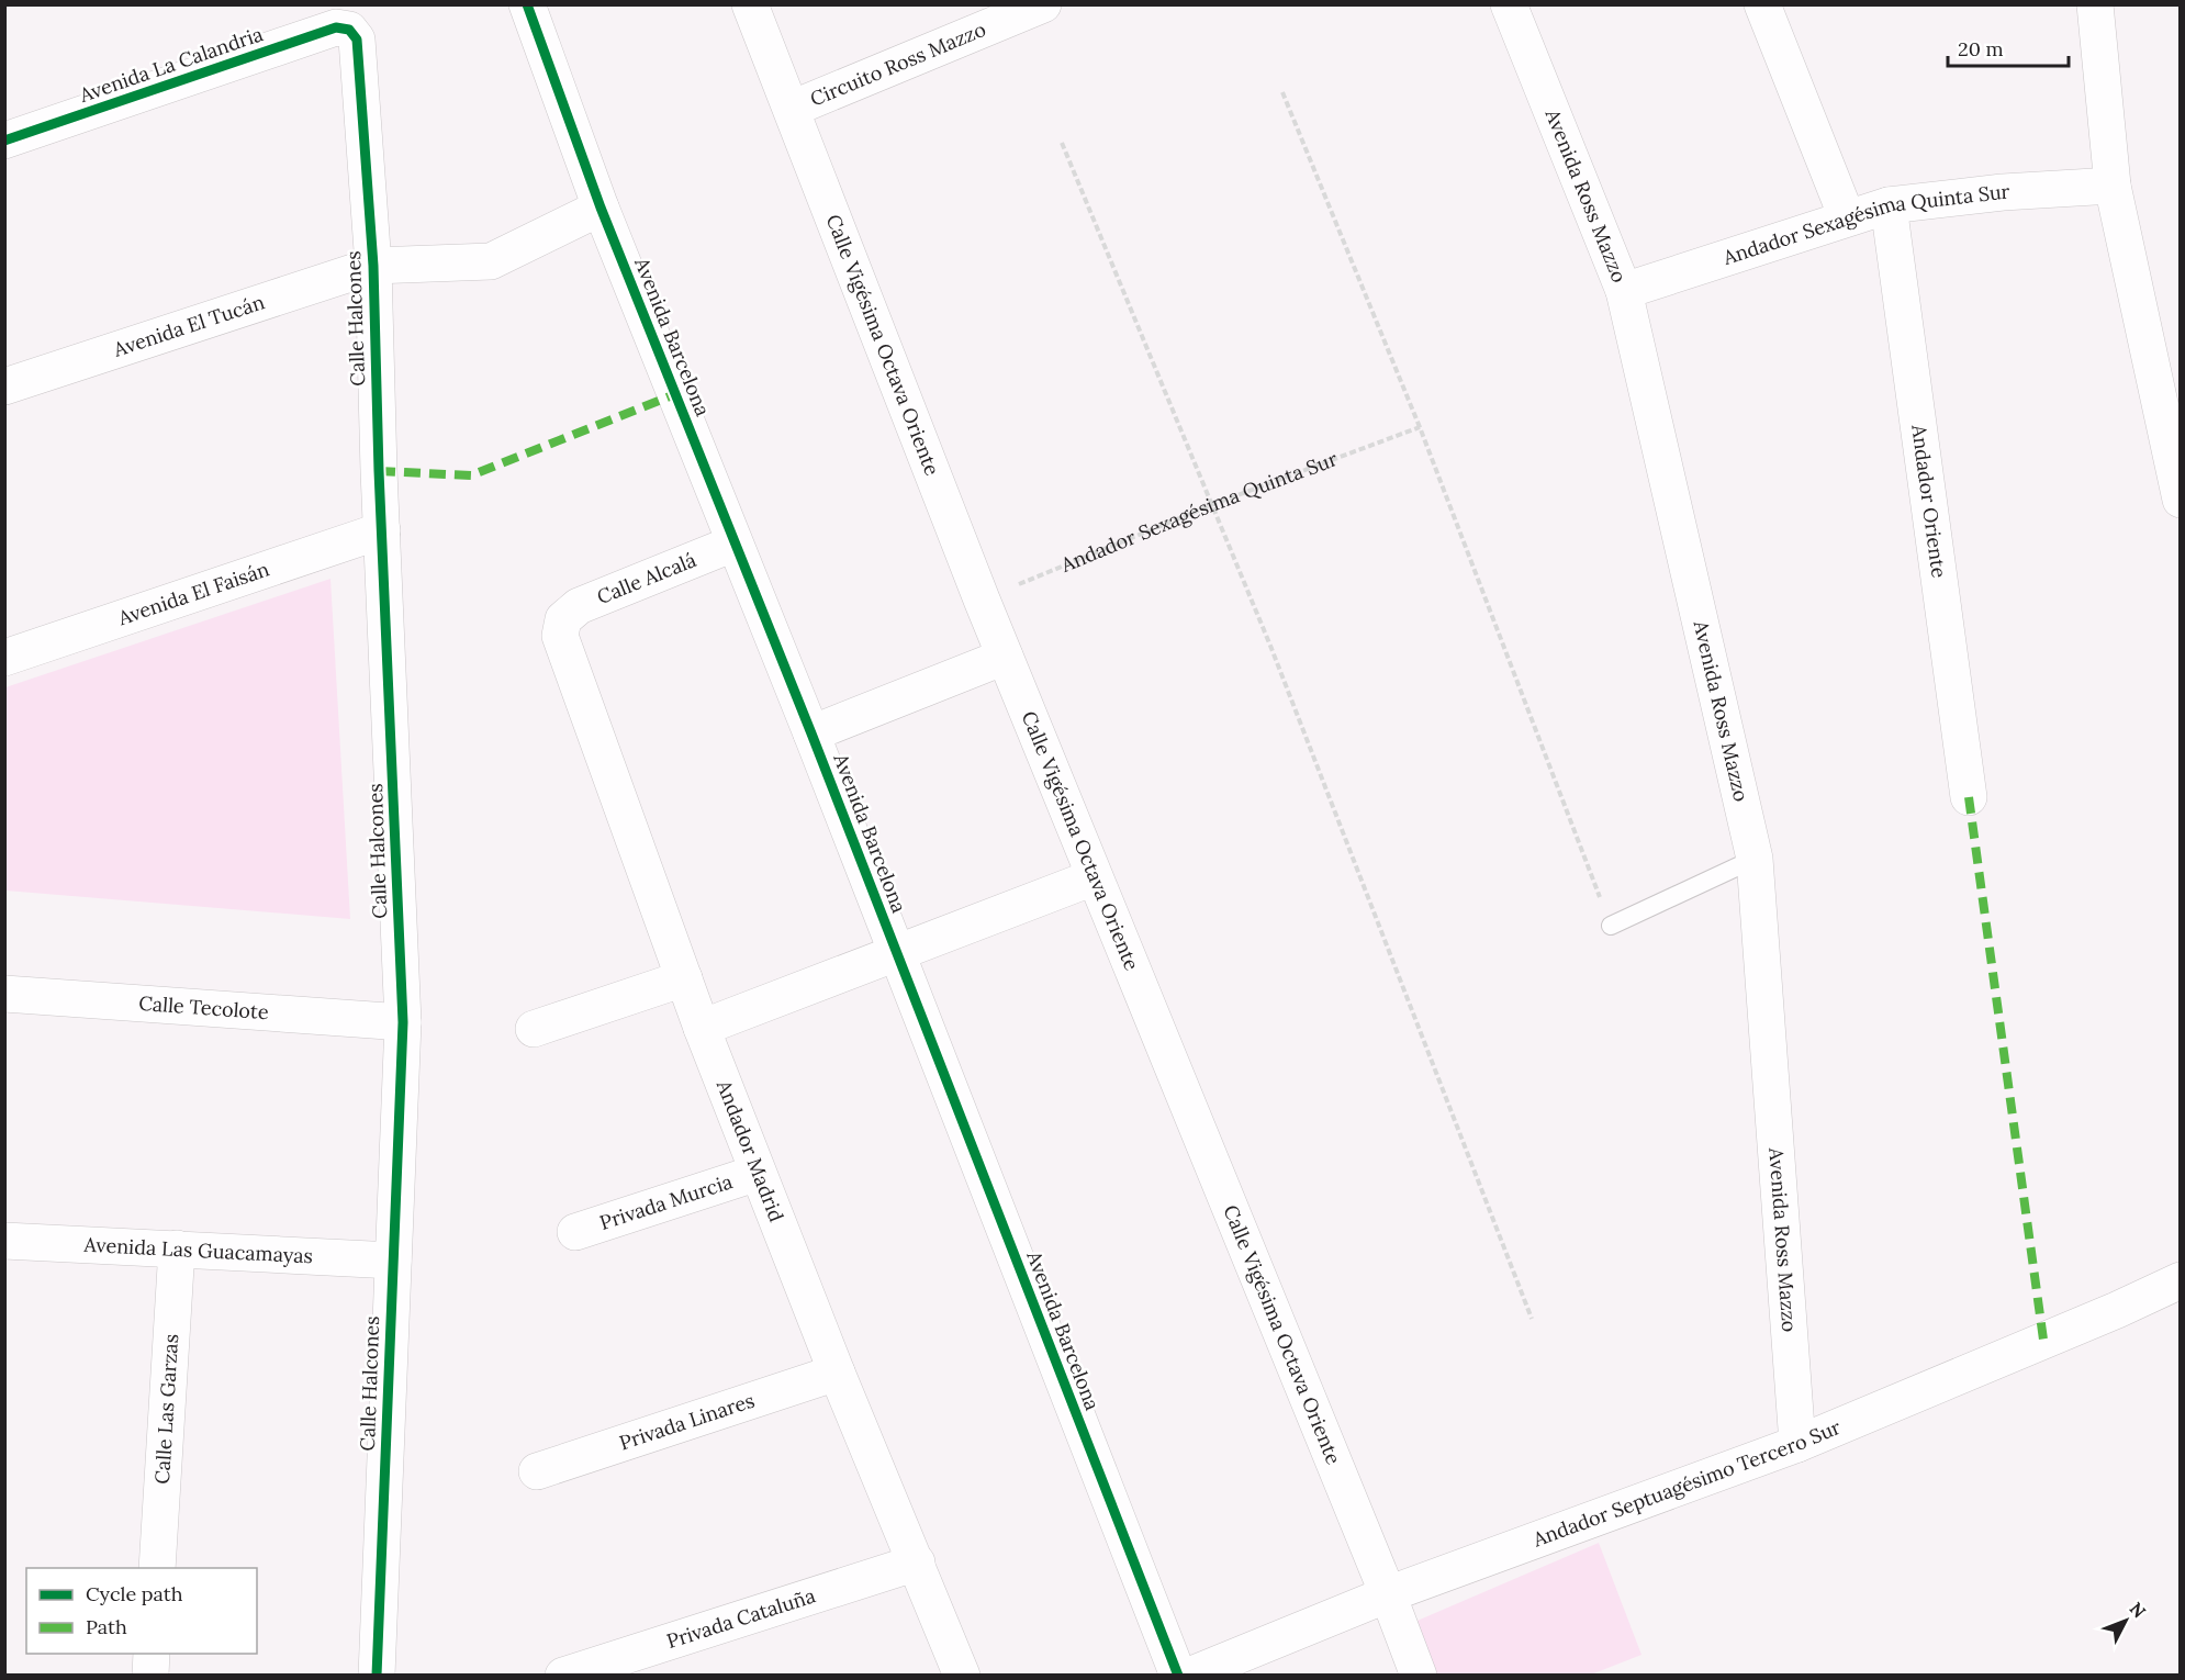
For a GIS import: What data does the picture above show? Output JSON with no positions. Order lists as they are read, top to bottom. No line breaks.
{"streets":{"street":["Avenida La Calandria","Circuito Ross Mazzo","Avenida Ross Mazzo","Andador Sexagésima Quinta Sur","Calle Halcones","Avenida El Tucán","Avenida Barcelona","Calle Vigésima Octava Oriente","Andador Oriente","Calle Alcalá","Avenida El Faisán","Calle Tecolote","Andador Madrid","Privada Murcia","Avenida Las Guacamayas","Calle Las Garzas","Privada Linares","Andador Septuagésimo Tercero Sur","Privada Cataluña"]},"crossings":[["Avenida La Calandria","Calle Halcones"],["Circuito Ross Mazzo","Calle Vigésima Octava Oriente"],["Avenida Ross Mazzo","Andador Sexagésima Quinta Sur"],["Avenida Ross Mazzo","Andador Septuagésimo Tercero Sur"],["Andador Sexagésima Quinta Sur","Calle Vigésima Octava Oriente"],["Andador Sexagésima Quinta Sur","Andador Oriente"],["Calle Halcones","Avenida El Tucán"],["Calle Halcones","Avenida El Faisán"],["Calle Halcones","Calle Tecolote"],["Calle Halcones","Avenida Las Guacamayas"],["Avenida El Tucán","Avenida Barcelona"],["Avenida Barcelona","Calle Alcalá"],["Calle Vigésima Octava Oriente","Andador Septuagésimo Tercero Sur"],["Calle Alcalá","Andador Madrid"],["Andador Madrid","Privada Murcia"],["Andador Madrid","Privada Linares"],["Andador Madrid","Privada Cataluña"],["Avenida Las Guacamayas","Calle Las Garzas"]],"legend":["Cycle path","Path"],"scale_bar":"20 m","north":"top right"}
